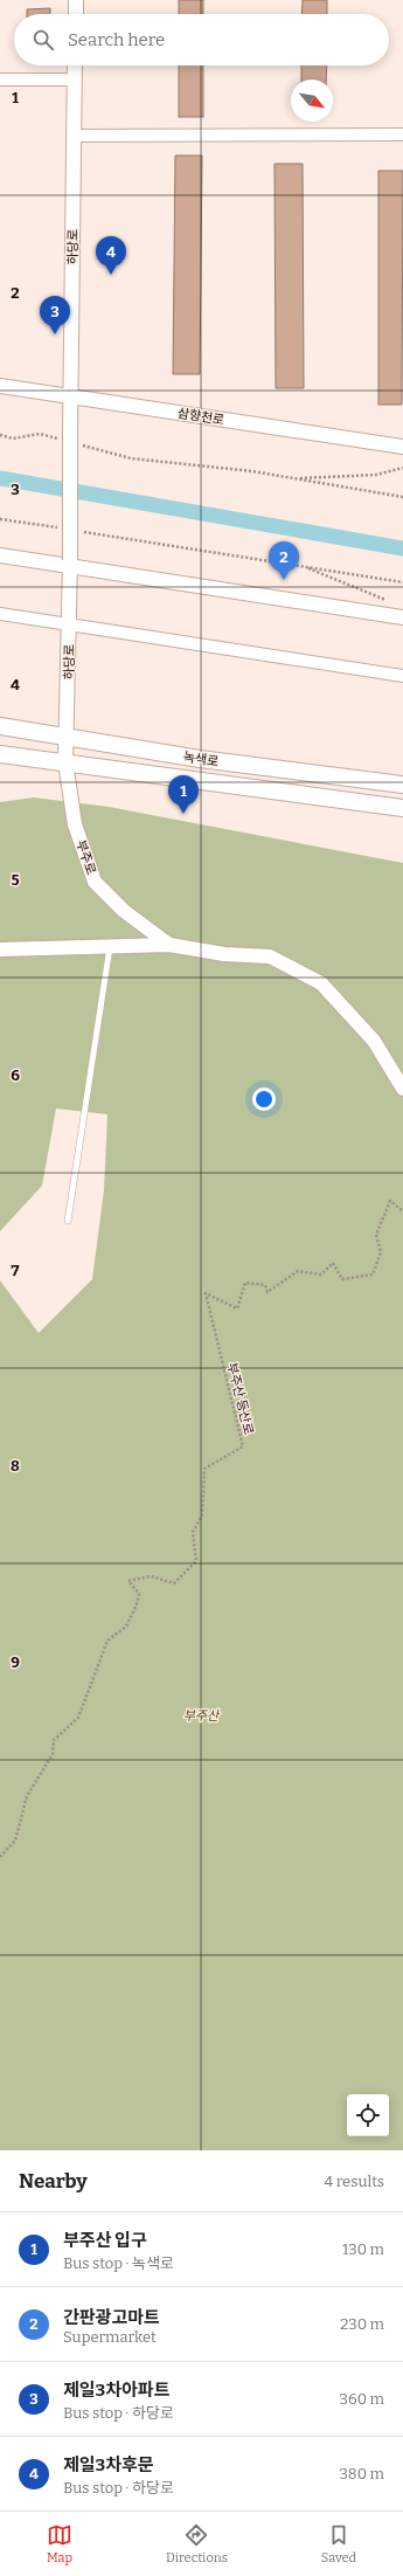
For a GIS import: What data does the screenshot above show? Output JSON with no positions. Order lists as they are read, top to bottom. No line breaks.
{"streets":{"main road":["녹색로"],"street":["하당로","삼향천로","부주로"],"path":["부주산 등산로"]},"crossings":[["하당로","삼향천로"],["하당로","녹색로"],["하당로","부주로"],["녹색로","부주로"]],"parks":["부주산"],"north":"bottom right","page":{"search":"Search here","pins":["4","3","2","1"],"heading":["Nearby","4 results"],"list":[{"mark":"1","name":"부주산 입구","note":"Bus stop · 녹색로","value":"130 m"},{"mark":"2","name":"간판광고마트","note":"Supermarket","value":"230 m"},{"mark":"3","name":"제일3차아파트","note":"Bus stop · 하당로","value":"360 m"},{"mark":"4","name":"제일3차후문","note":"Bus stop · 하당로","value":"380 m"}],"nav":["Map","Directions","Saved"]},"grid":{"rows":["1","2","3","4","5","6","7","8","9"]}}
